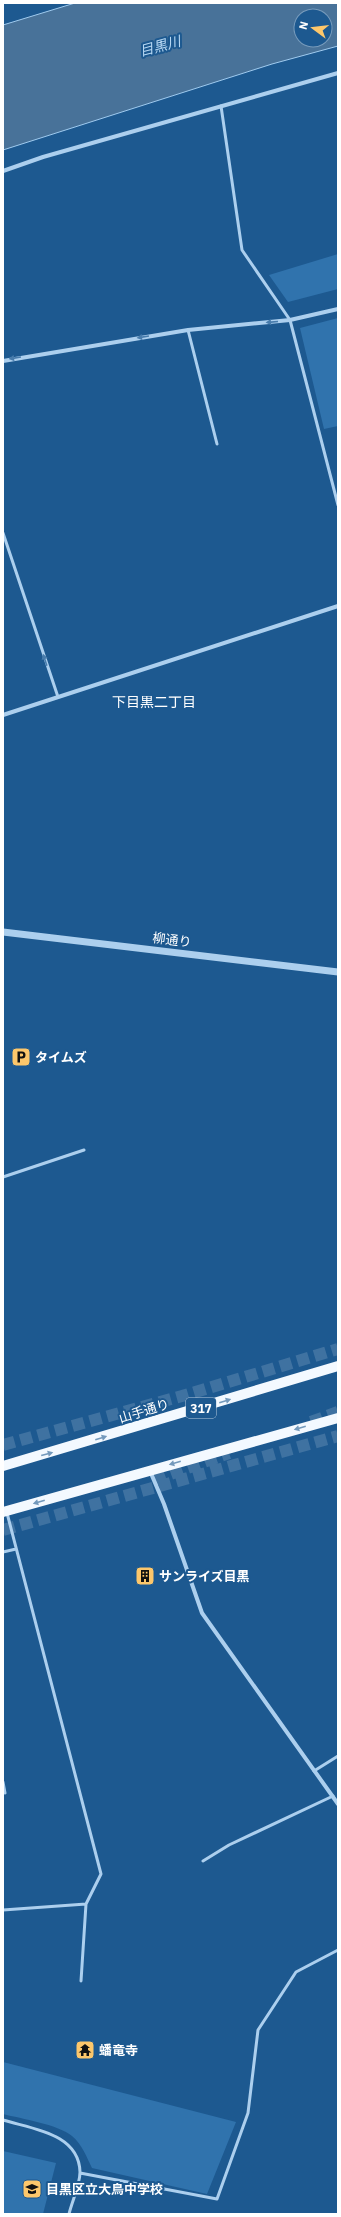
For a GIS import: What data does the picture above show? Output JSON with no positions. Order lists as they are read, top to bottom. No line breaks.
{"streets":{"main road":["317","山手通り"],"street":["柳通り"]},"districts":["下目黒二丁目"],"water":["目黒川"],"places":{"parking":["タイムズ"],"building":["サンライズ目黒"],"temple":["蟠竜寺"],"school or university":["目黒区立大鳥中学校"]},"north":"left"}
